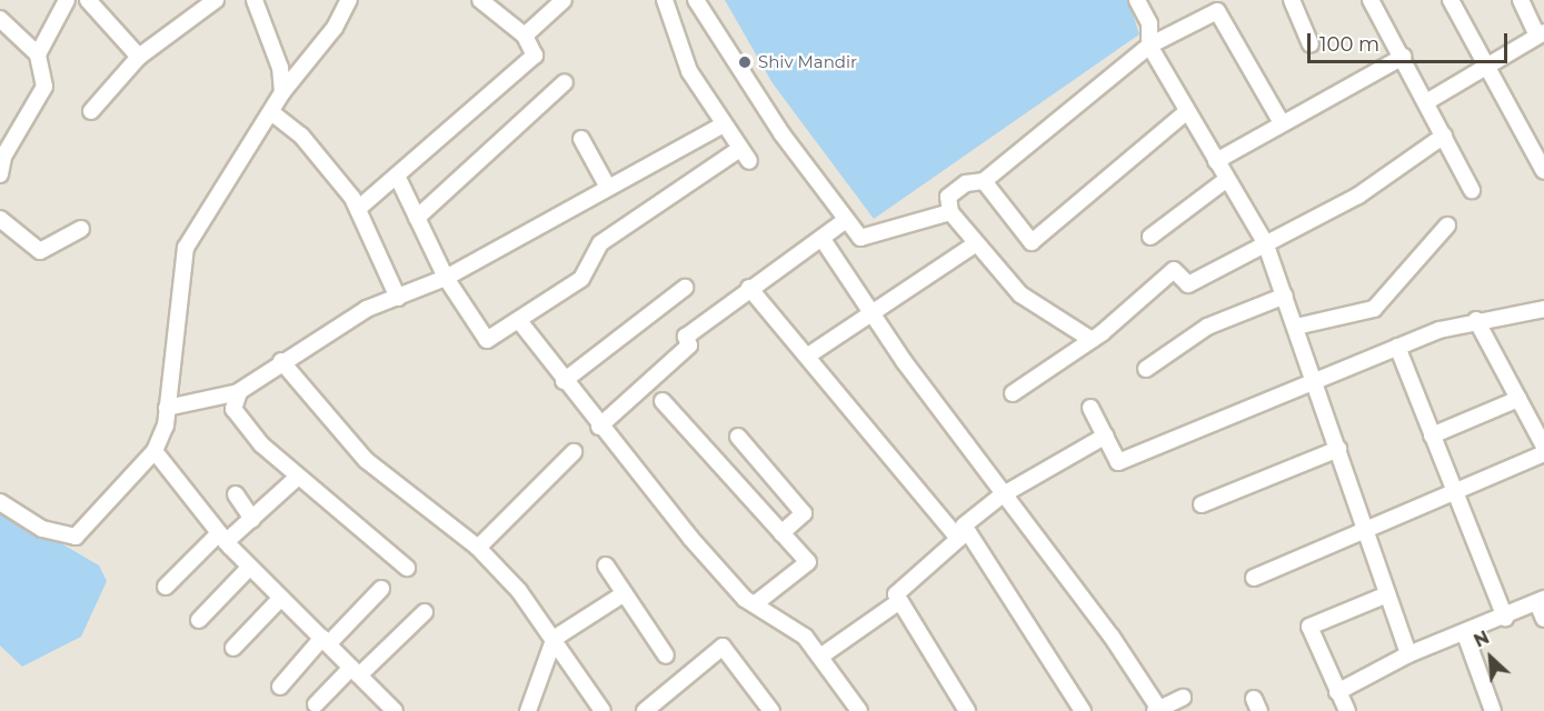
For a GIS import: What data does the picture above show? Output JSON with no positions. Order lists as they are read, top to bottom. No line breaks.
{"places":["Shiv Mandir"],"scale_bar":"100 m","north":"top left"}
